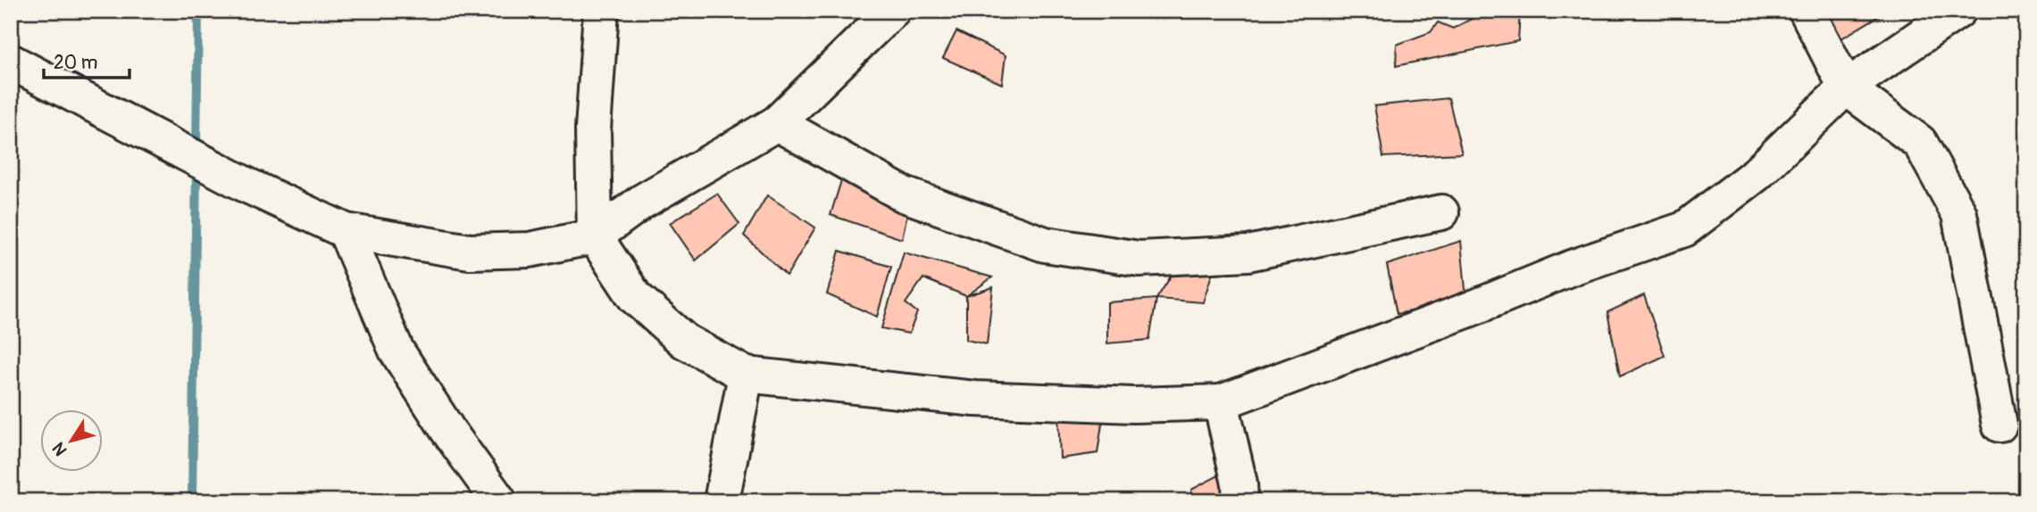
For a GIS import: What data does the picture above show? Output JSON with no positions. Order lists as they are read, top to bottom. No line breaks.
{"scale_bar":"20 m","north":"bottom left"}
